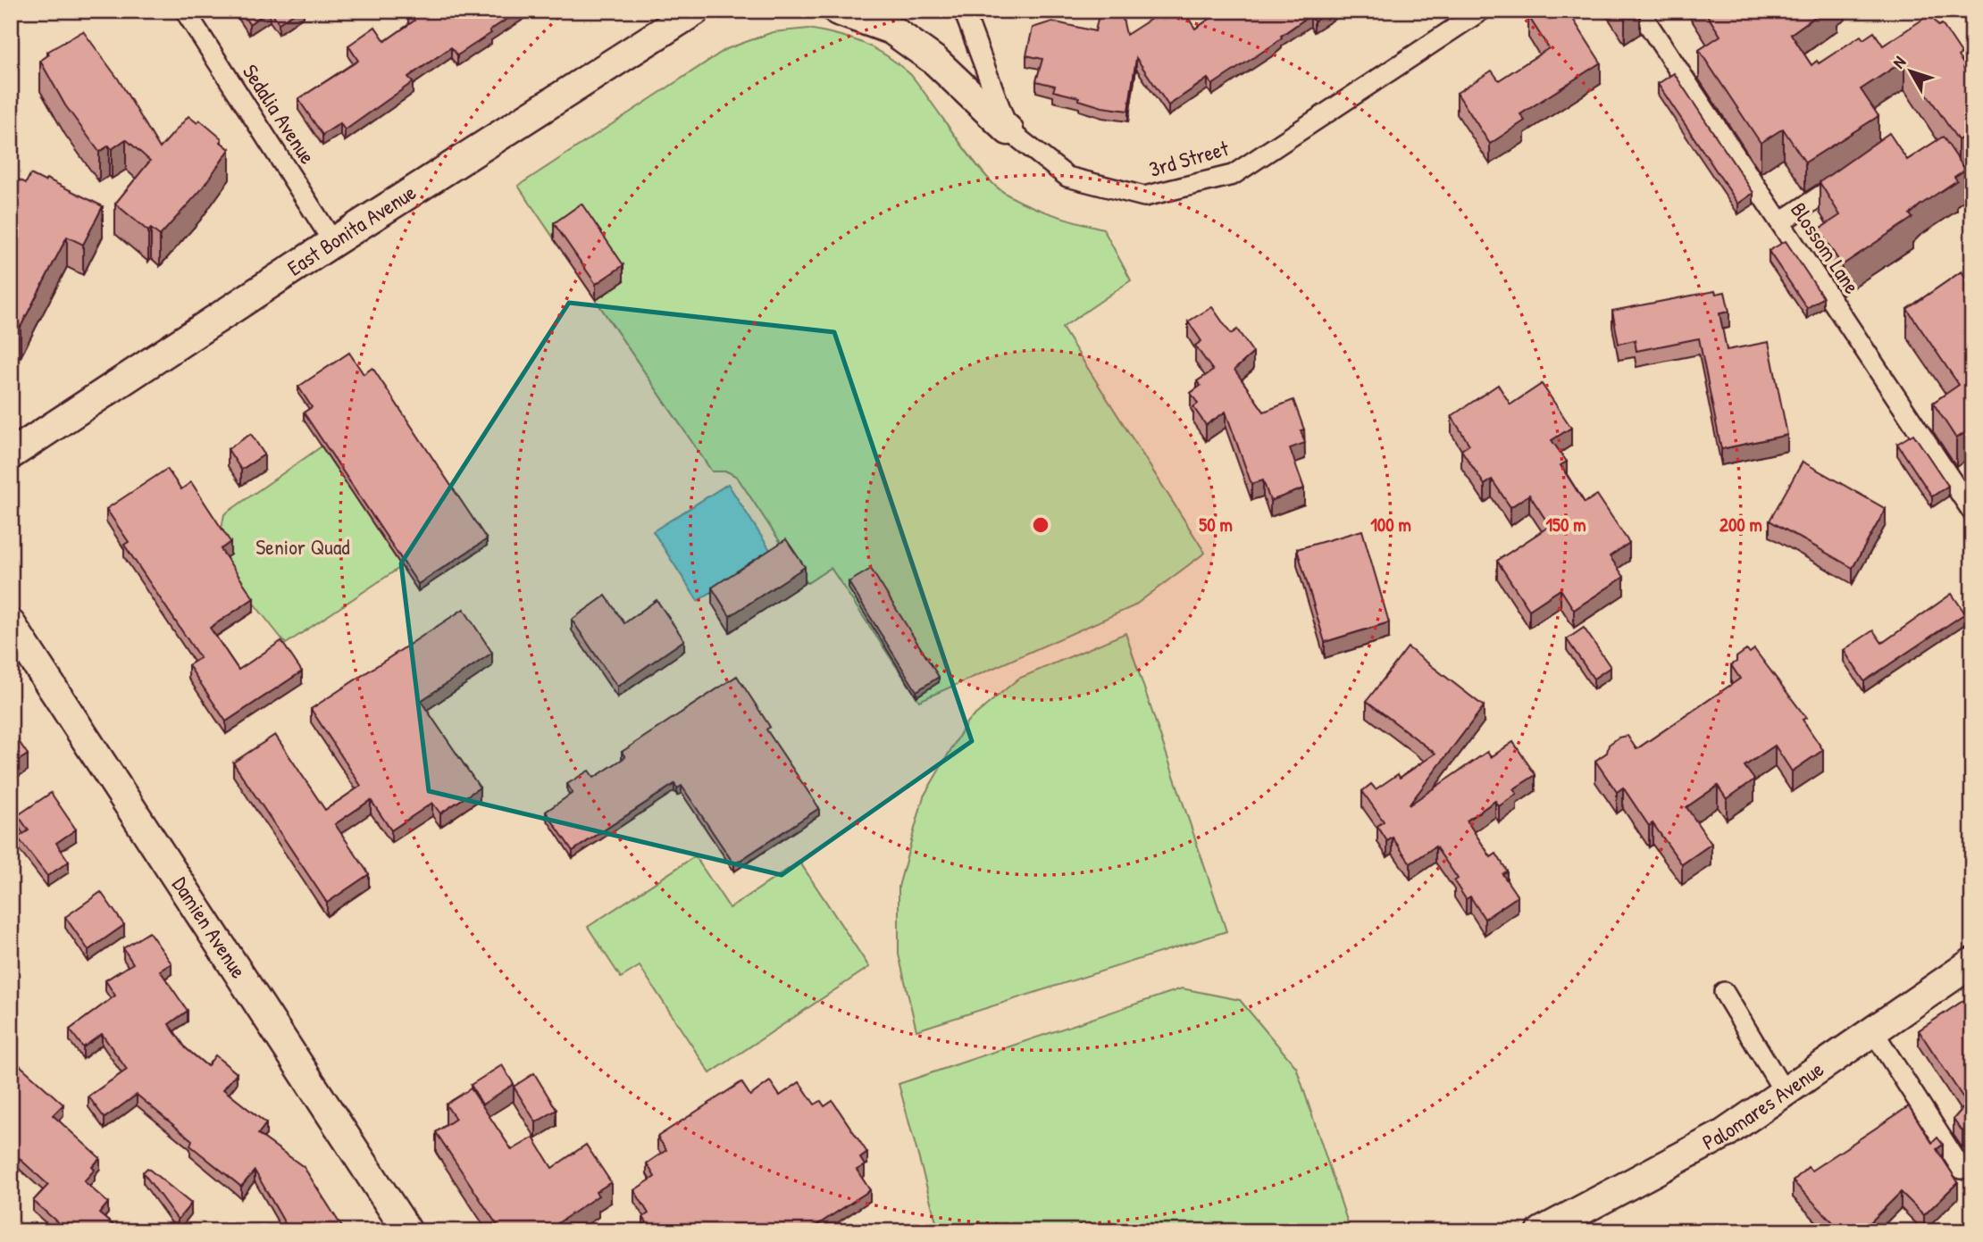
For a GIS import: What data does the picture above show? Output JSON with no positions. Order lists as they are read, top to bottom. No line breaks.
{"streets":{"street":["Sedalia Avenue","3rd Street","East Bonita Avenue","Blossom Lane","Damien Avenue","Palomares Avenue"]},"crossings":[["Sedalia Avenue","East Bonita Avenue"]],"parks":["Senior Quad"],"north":"top left","rings":["50 m","100 m","150 m","200 m"]}
